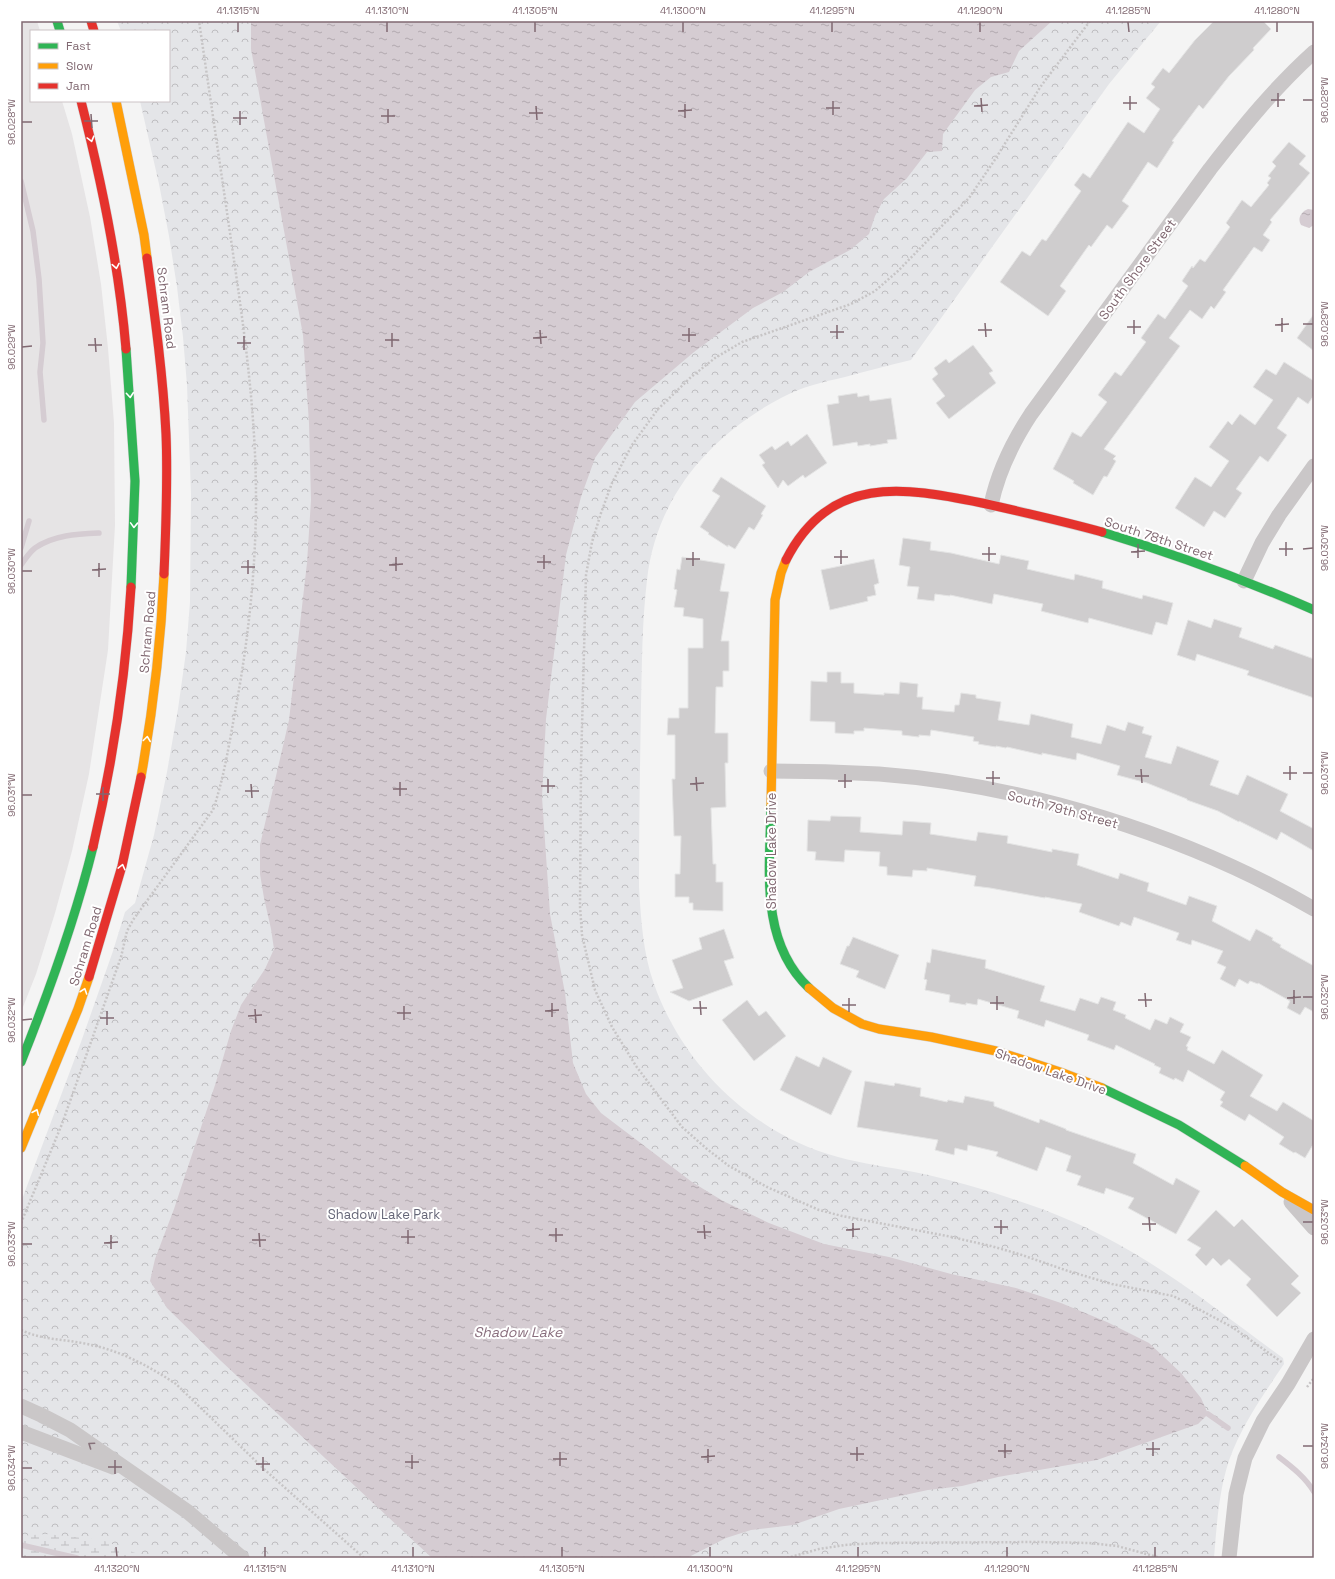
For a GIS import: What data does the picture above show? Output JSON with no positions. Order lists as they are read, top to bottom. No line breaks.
{"streets":{"main road":["Schram Road","South 78th Street","Shadow Lake Drive"],"street":["South Shore Street","South 79th Street"]},"crossings":[["South Shore Street","South 78th Street"],["South Shore Street","Shadow Lake Drive"],["South 78th Street","Shadow Lake Drive"],["South 79th Street","Shadow Lake Drive"]],"water":["Shadow Lake"],"parks":["Shadow Lake Park"],"legend":["Fast","Slow","Jam"],"coordinates":["41.1315°N","41.1310°N","41.1305°N","41.1300°N","41.1295°N","41.1290°N","41.1285°N","41.1280°N","96.028°W","96.029°W","96.030°W","96.031°W","96.032°W","96.033°W","96.034°W","41.1320°N"]}
